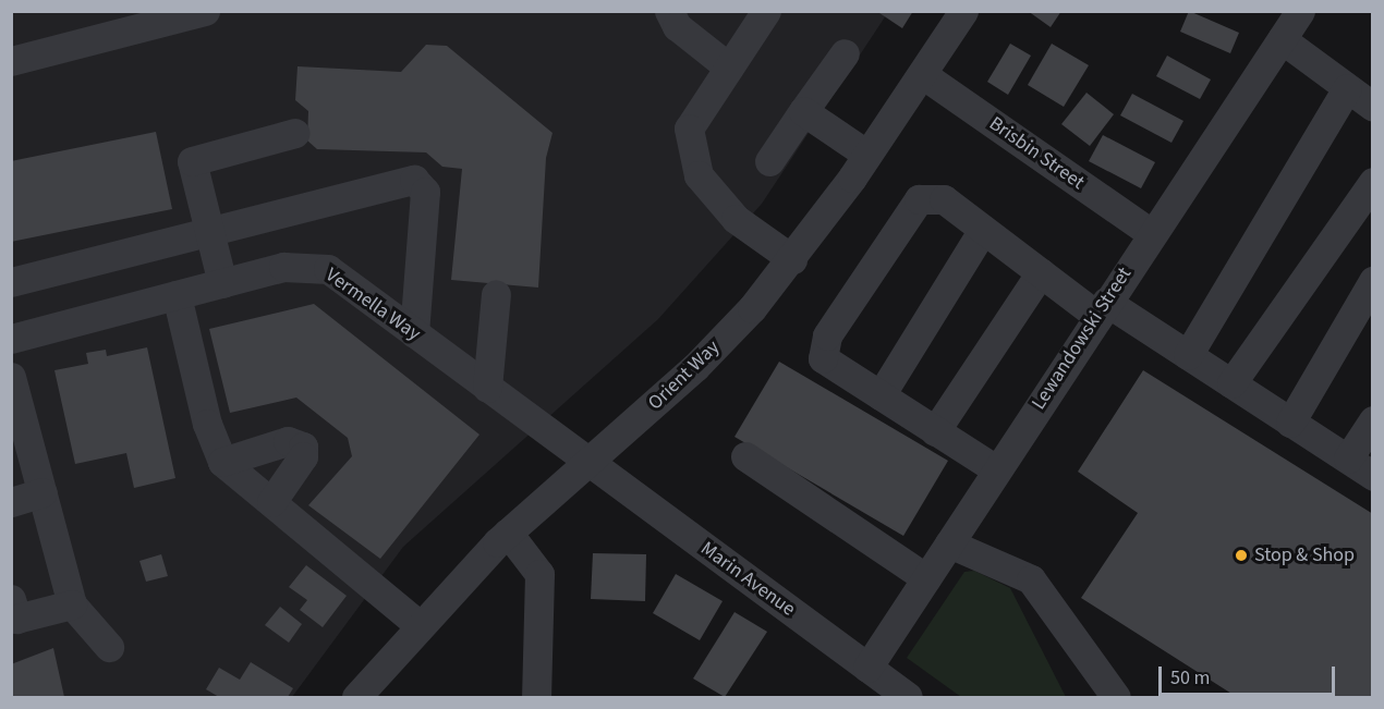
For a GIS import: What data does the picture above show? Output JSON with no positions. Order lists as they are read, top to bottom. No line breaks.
{"streets":{"street":["Brisbin Street","Vermella Way","Lewandowski Street","Orient Way","Marin Avenue"]},"crossings":[["Brisbin Street","Lewandowski Street"],["Brisbin Street","Orient Way"],["Vermella Way","Orient Way"],["Vermella Way","Marin Avenue"],["Lewandowski Street","Marin Avenue"],["Orient Way","Marin Avenue"]],"places":["Stop & Shop"],"scale_bar":"50 m"}
